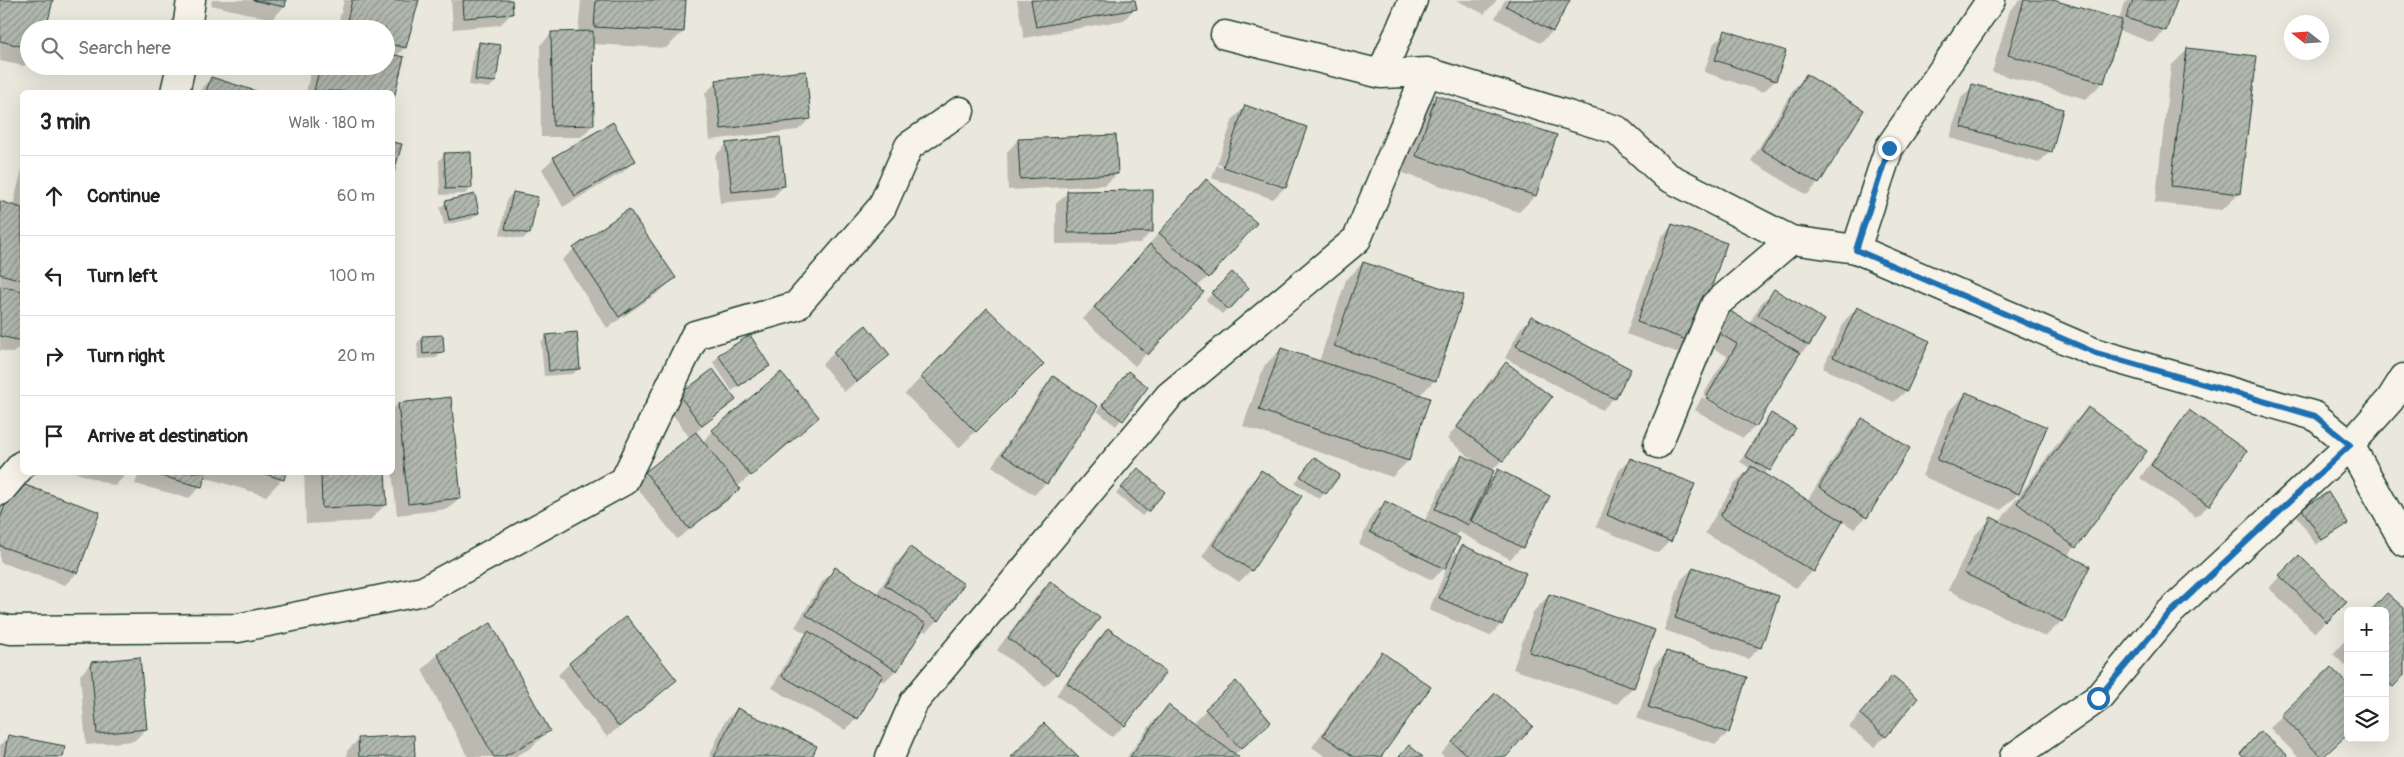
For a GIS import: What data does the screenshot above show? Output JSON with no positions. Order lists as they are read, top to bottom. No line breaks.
{"north":"left","page":{"search":"Search here","heading":["3 min","Walk · 180 m"],"list":[["Continue","60 m"],["Turn left","100 m"],["Turn right","20 m"],"Arrive at destination"],"map_buttons":["+","−"]}}
